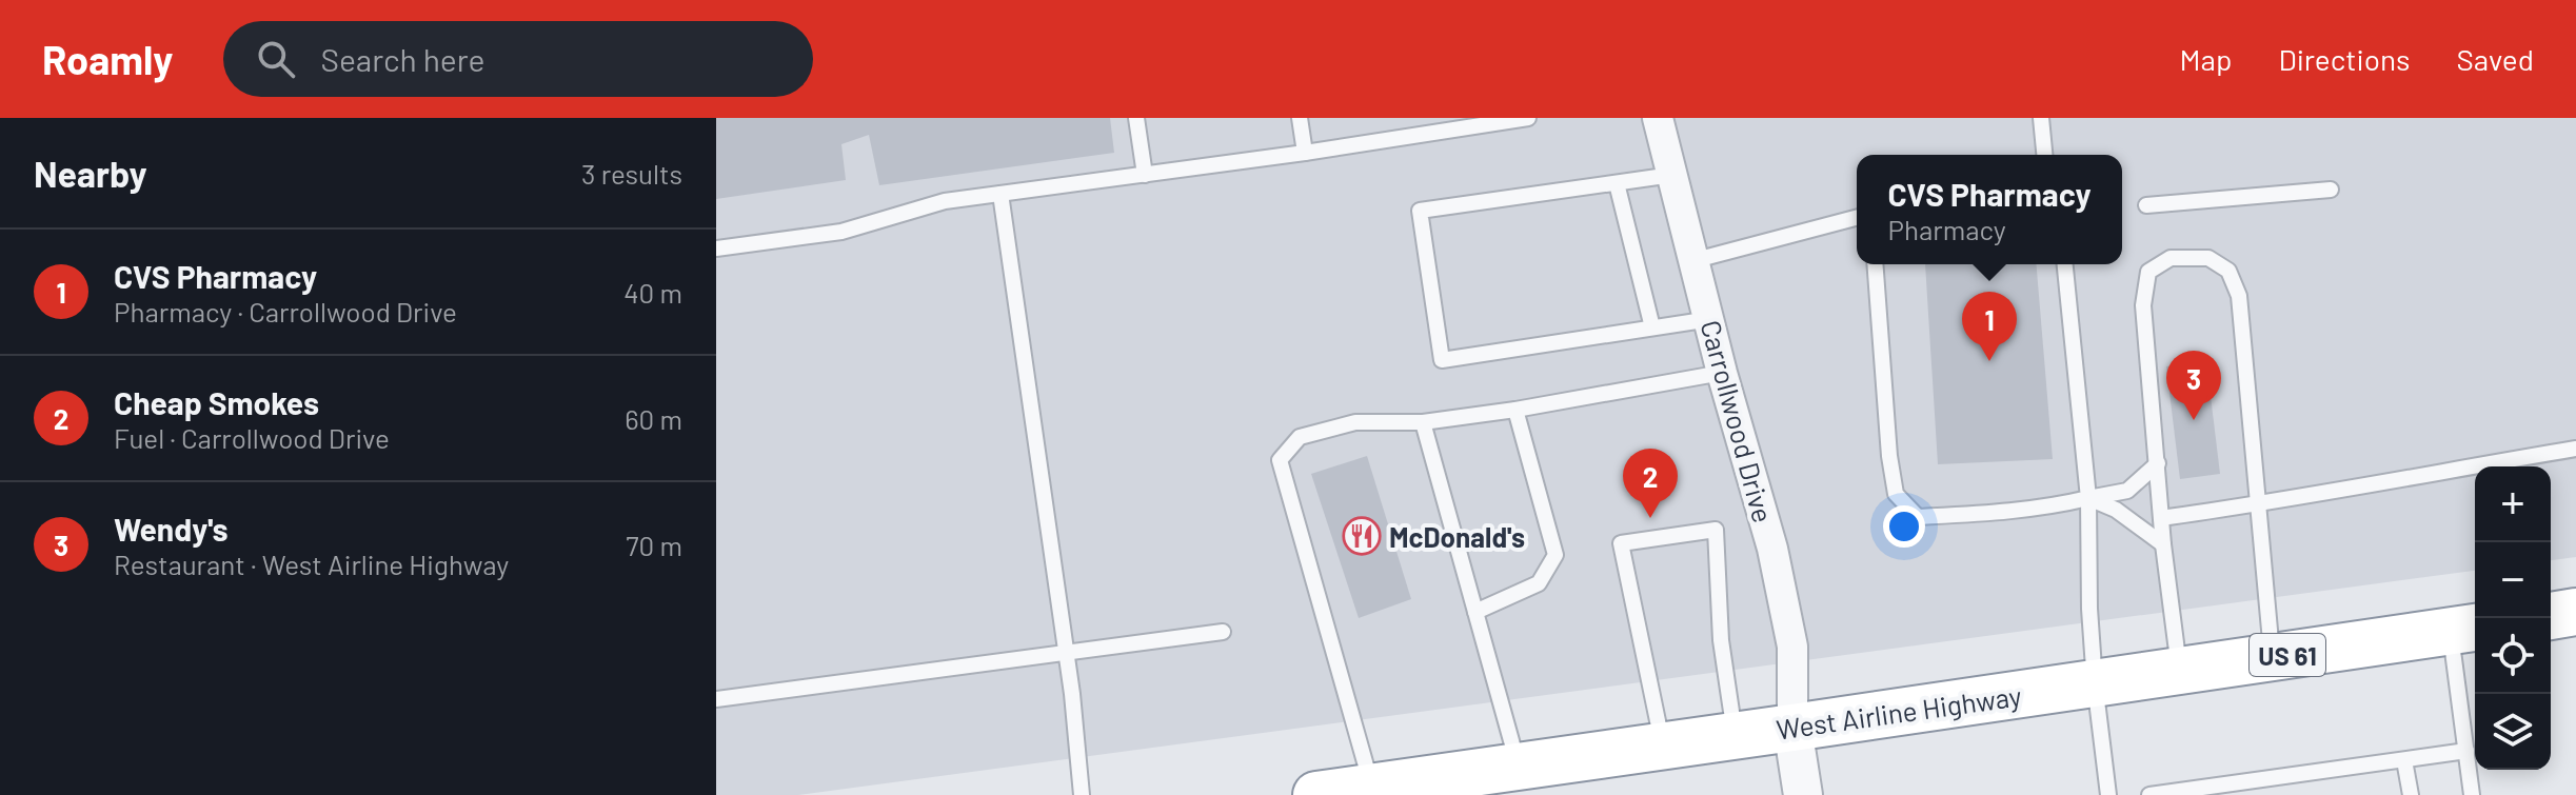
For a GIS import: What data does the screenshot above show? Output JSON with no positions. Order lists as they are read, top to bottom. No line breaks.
{"streets":{"highway":["US 61","West Airline Highway"],"street":["Carrollwood Drive"]},"crossings":[["Carrollwood Drive","West Airline Highway"]],"places":{"restaurant":["McDonald's"]},"page":{"header":"Roamly","search":"Search here","nav":["Map","Directions","Saved"],"heading":["Nearby","3 results"],"popup":["CVS Pharmacy","Pharmacy"],"list":[{"mark":"1","name":"CVS Pharmacy","note":"Pharmacy · Carrollwood Drive","value":"40 m"},{"mark":"2","name":"Cheap Smokes","note":"Fuel · Carrollwood Drive","value":"60 m"},{"mark":"3","name":"Wendy's","note":"Restaurant · West Airline Highway","value":"70 m"}],"pins":["1","3","2"],"map_buttons":["+","−"]}}
